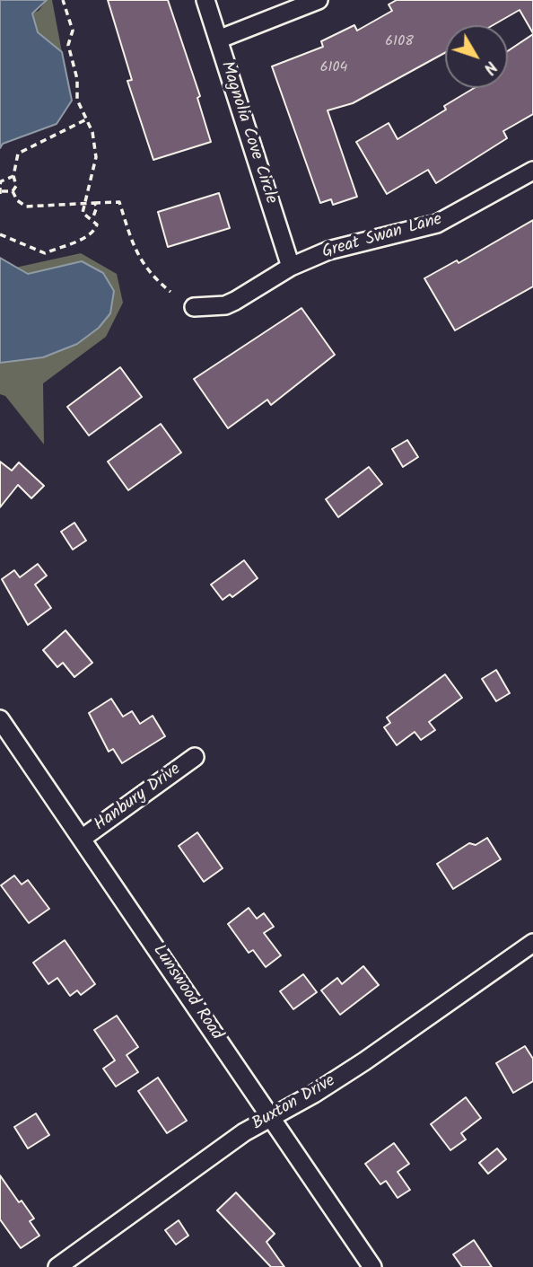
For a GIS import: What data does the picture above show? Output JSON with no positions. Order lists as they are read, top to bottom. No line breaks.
{"streets":{"street":["Magnolia Cove Circle","Great Swan Lane","Hanbury Drive","Lunswood Road","Buxton Drive"]},"crossings":[["Magnolia Cove Circle","Great Swan Lane"],["Hanbury Drive","Lunswood Road"],["Lunswood Road","Buxton Drive"]],"house_numbers":["6108","6104"],"north":"bottom right"}
